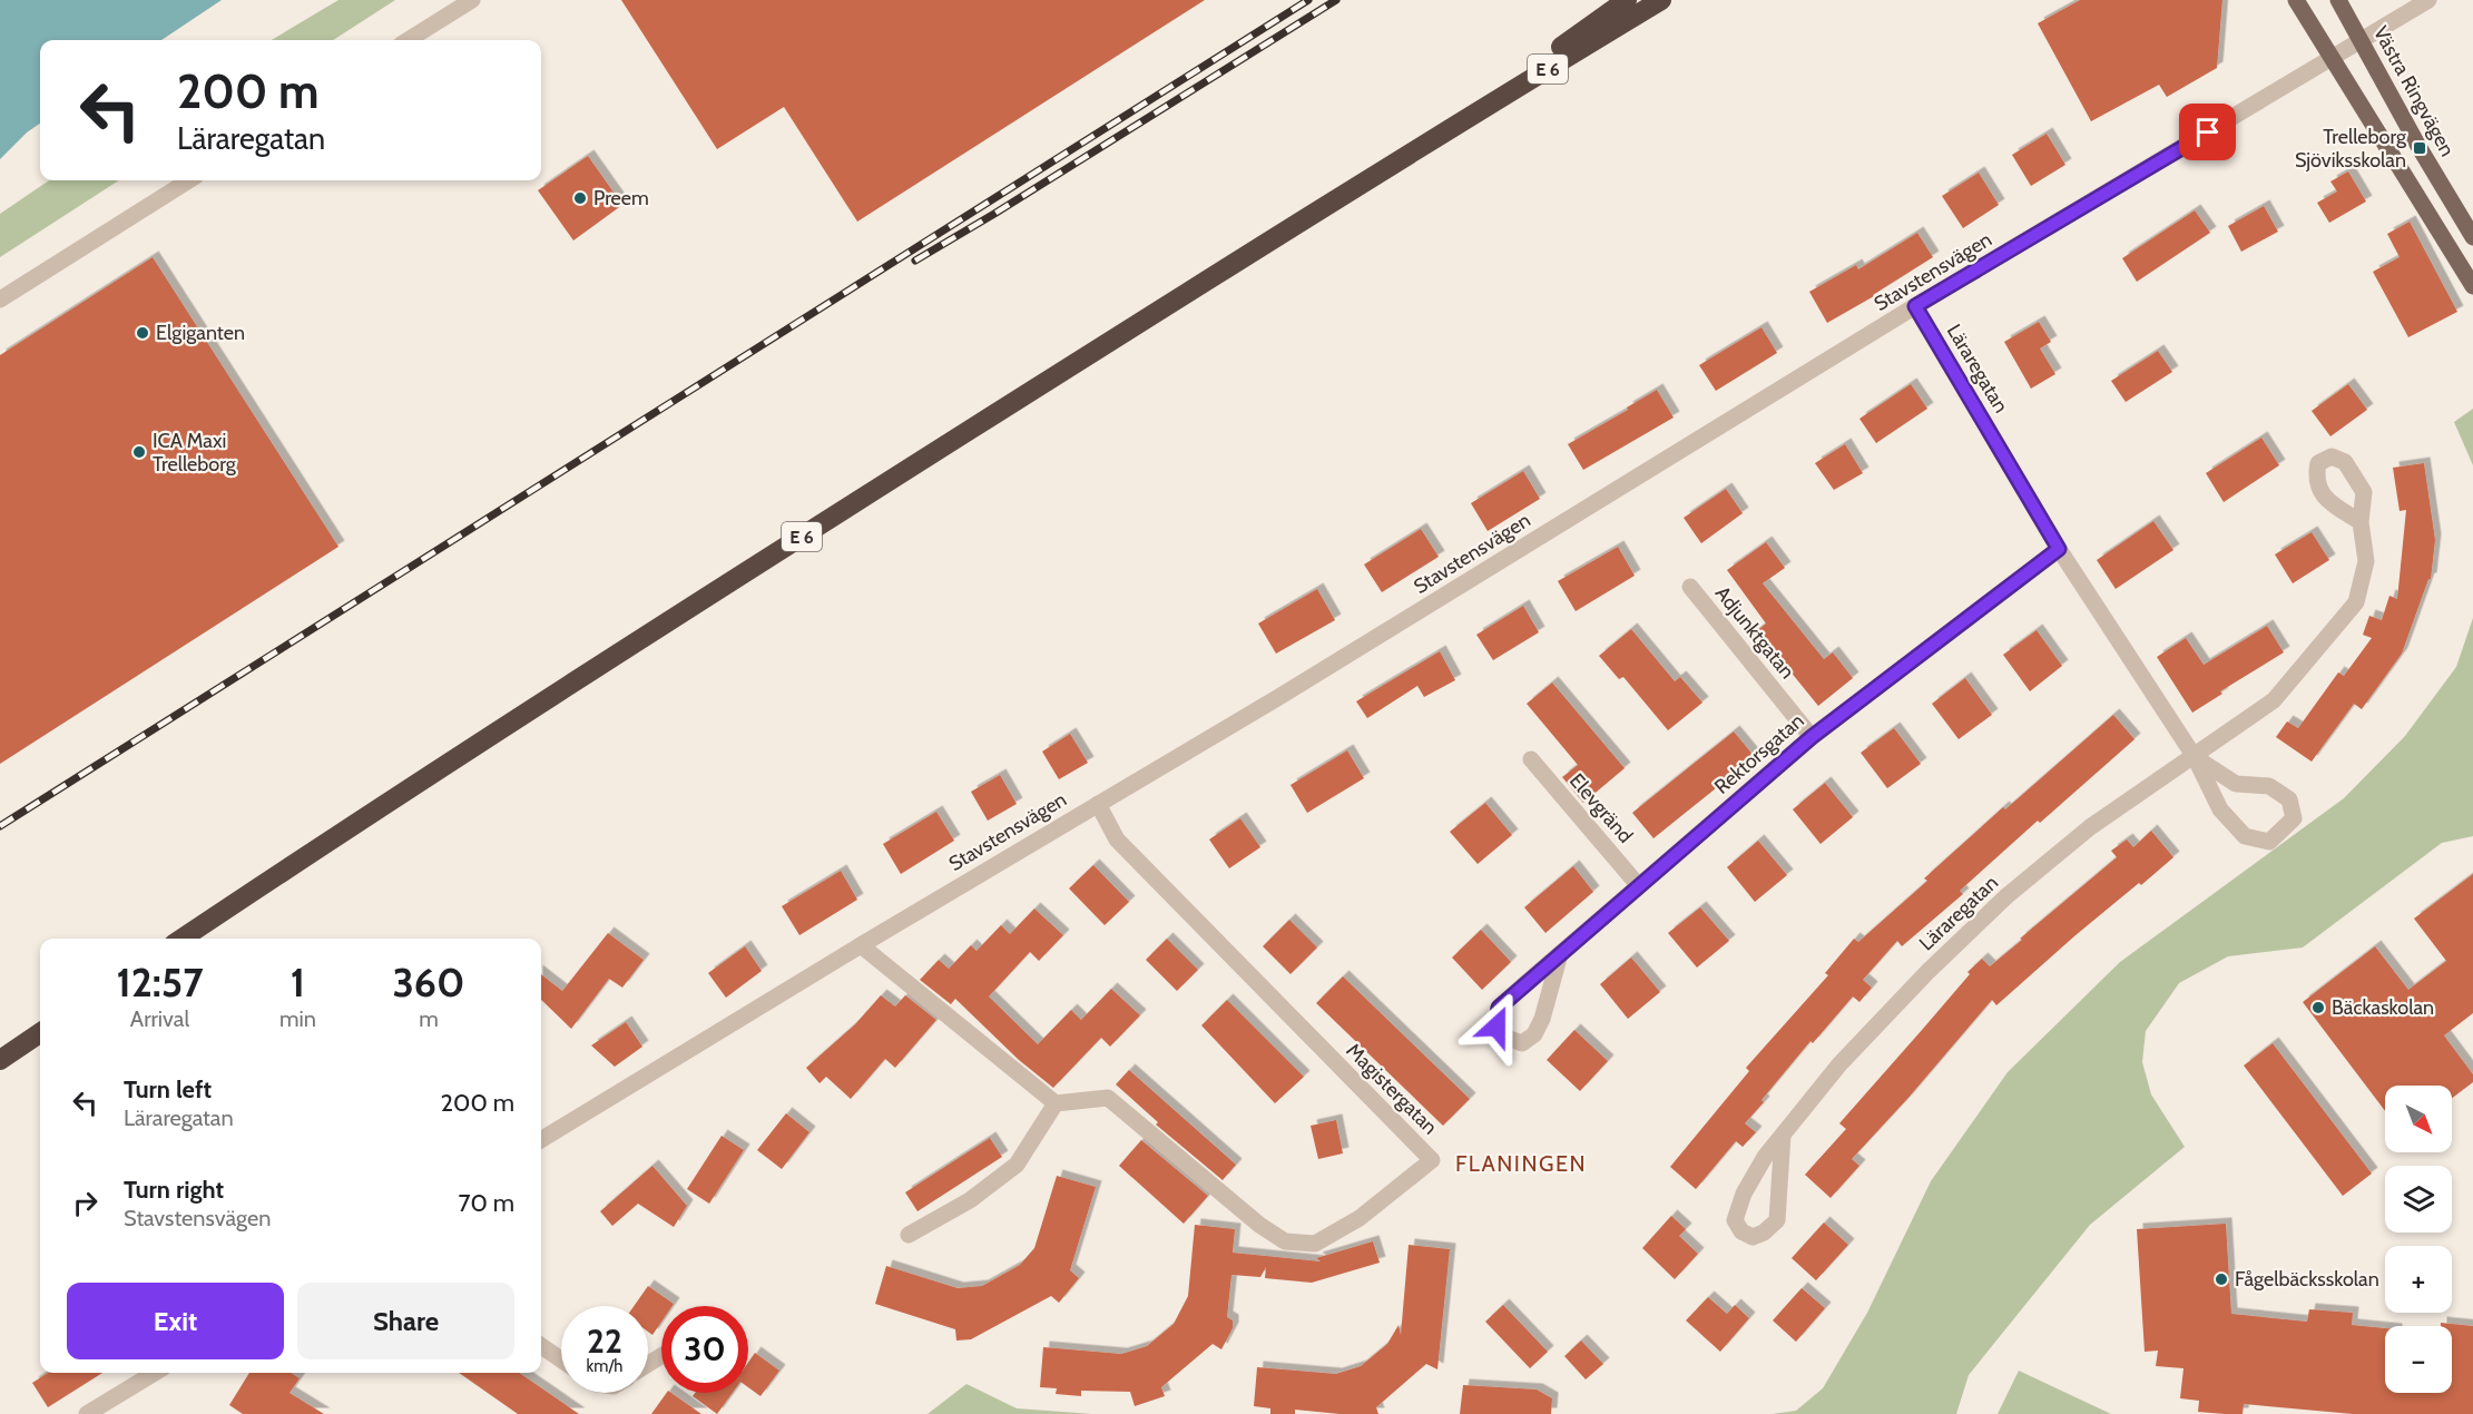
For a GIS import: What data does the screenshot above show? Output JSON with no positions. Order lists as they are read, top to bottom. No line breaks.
{"streets":{"highway":["E 6"],"main road":["Västra Ringvägen"],"street":["Stavstensvägen","Läraregatan","Adjunktgatan","Rektorsgatan","Elevgränd","Magistergatan"]},"crossings":[["Västra Ringvägen","Stavstensvägen"],["Stavstensvägen","Läraregatan"],["Stavstensvägen","Magistergatan"],["Läraregatan","Rektorsgatan"],["Adjunktgatan","Rektorsgatan"],["Rektorsgatan","Elevgränd"]],"districts":["FLANINGEN"],"places":{"transit":["Trelleborg Sjöviksskolan"],"other":["Preem","Elgiganten","ICA Maxi Trelleborg","Bäckaskolan","Fågelbäcksskolan"]},"north":"bottom right","page":{"turn":["200 m","Läraregatan"],"eta":["12:57","Arrival","1","min","360","m"],"list":[{"name":"Turn left","note":"Läraregatan","value":"200 m"},{"name":"Turn right","note":"Stavstensvägen","value":"70 m"}],"map_buttons":["+","−"],"buttons":["Exit","Share"],"speed":"22 km/h","limit":"30"}}
